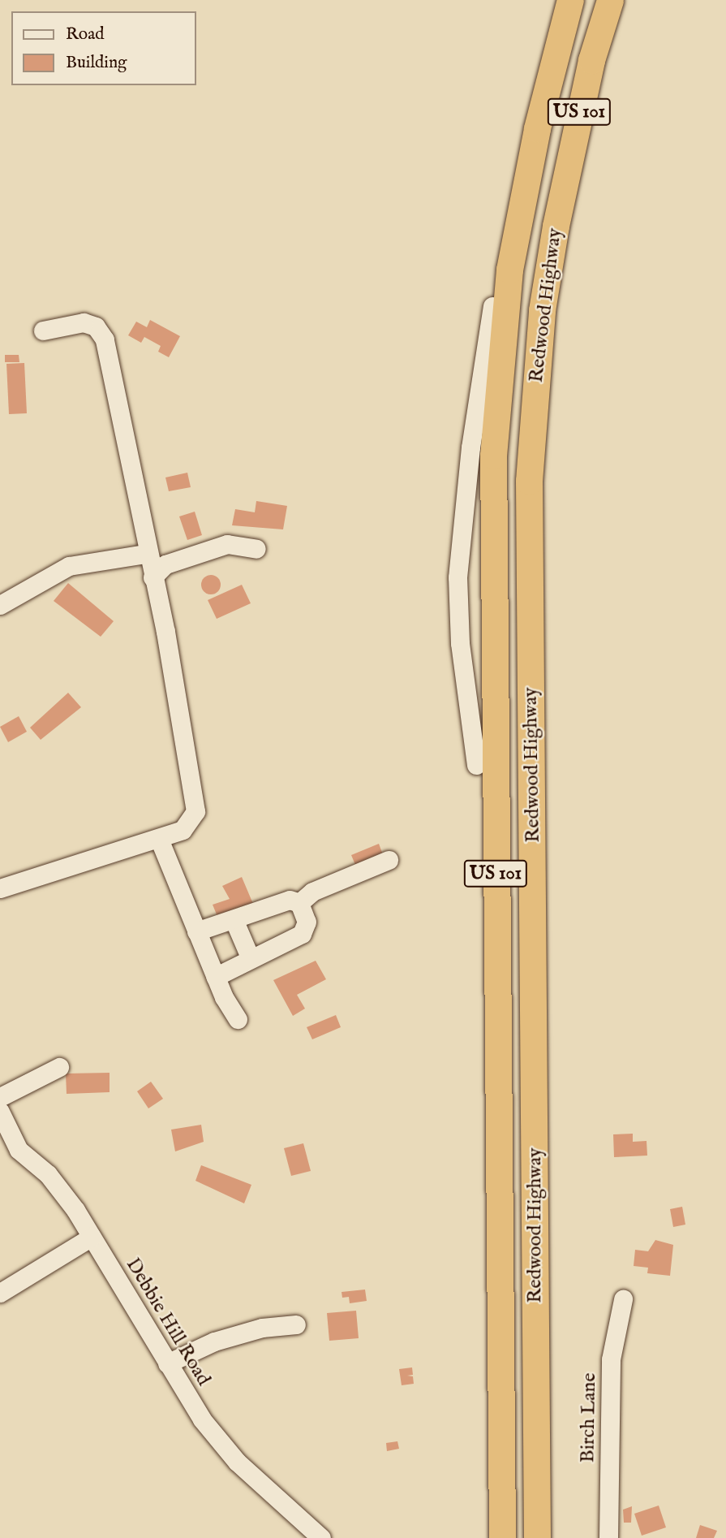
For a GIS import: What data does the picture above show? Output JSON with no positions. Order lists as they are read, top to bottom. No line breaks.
{"streets":{"highway":["US 101","Redwood Highway"],"street":["Debbie Hill Road","Birch Lane"]},"legend":["Road","Building"]}
